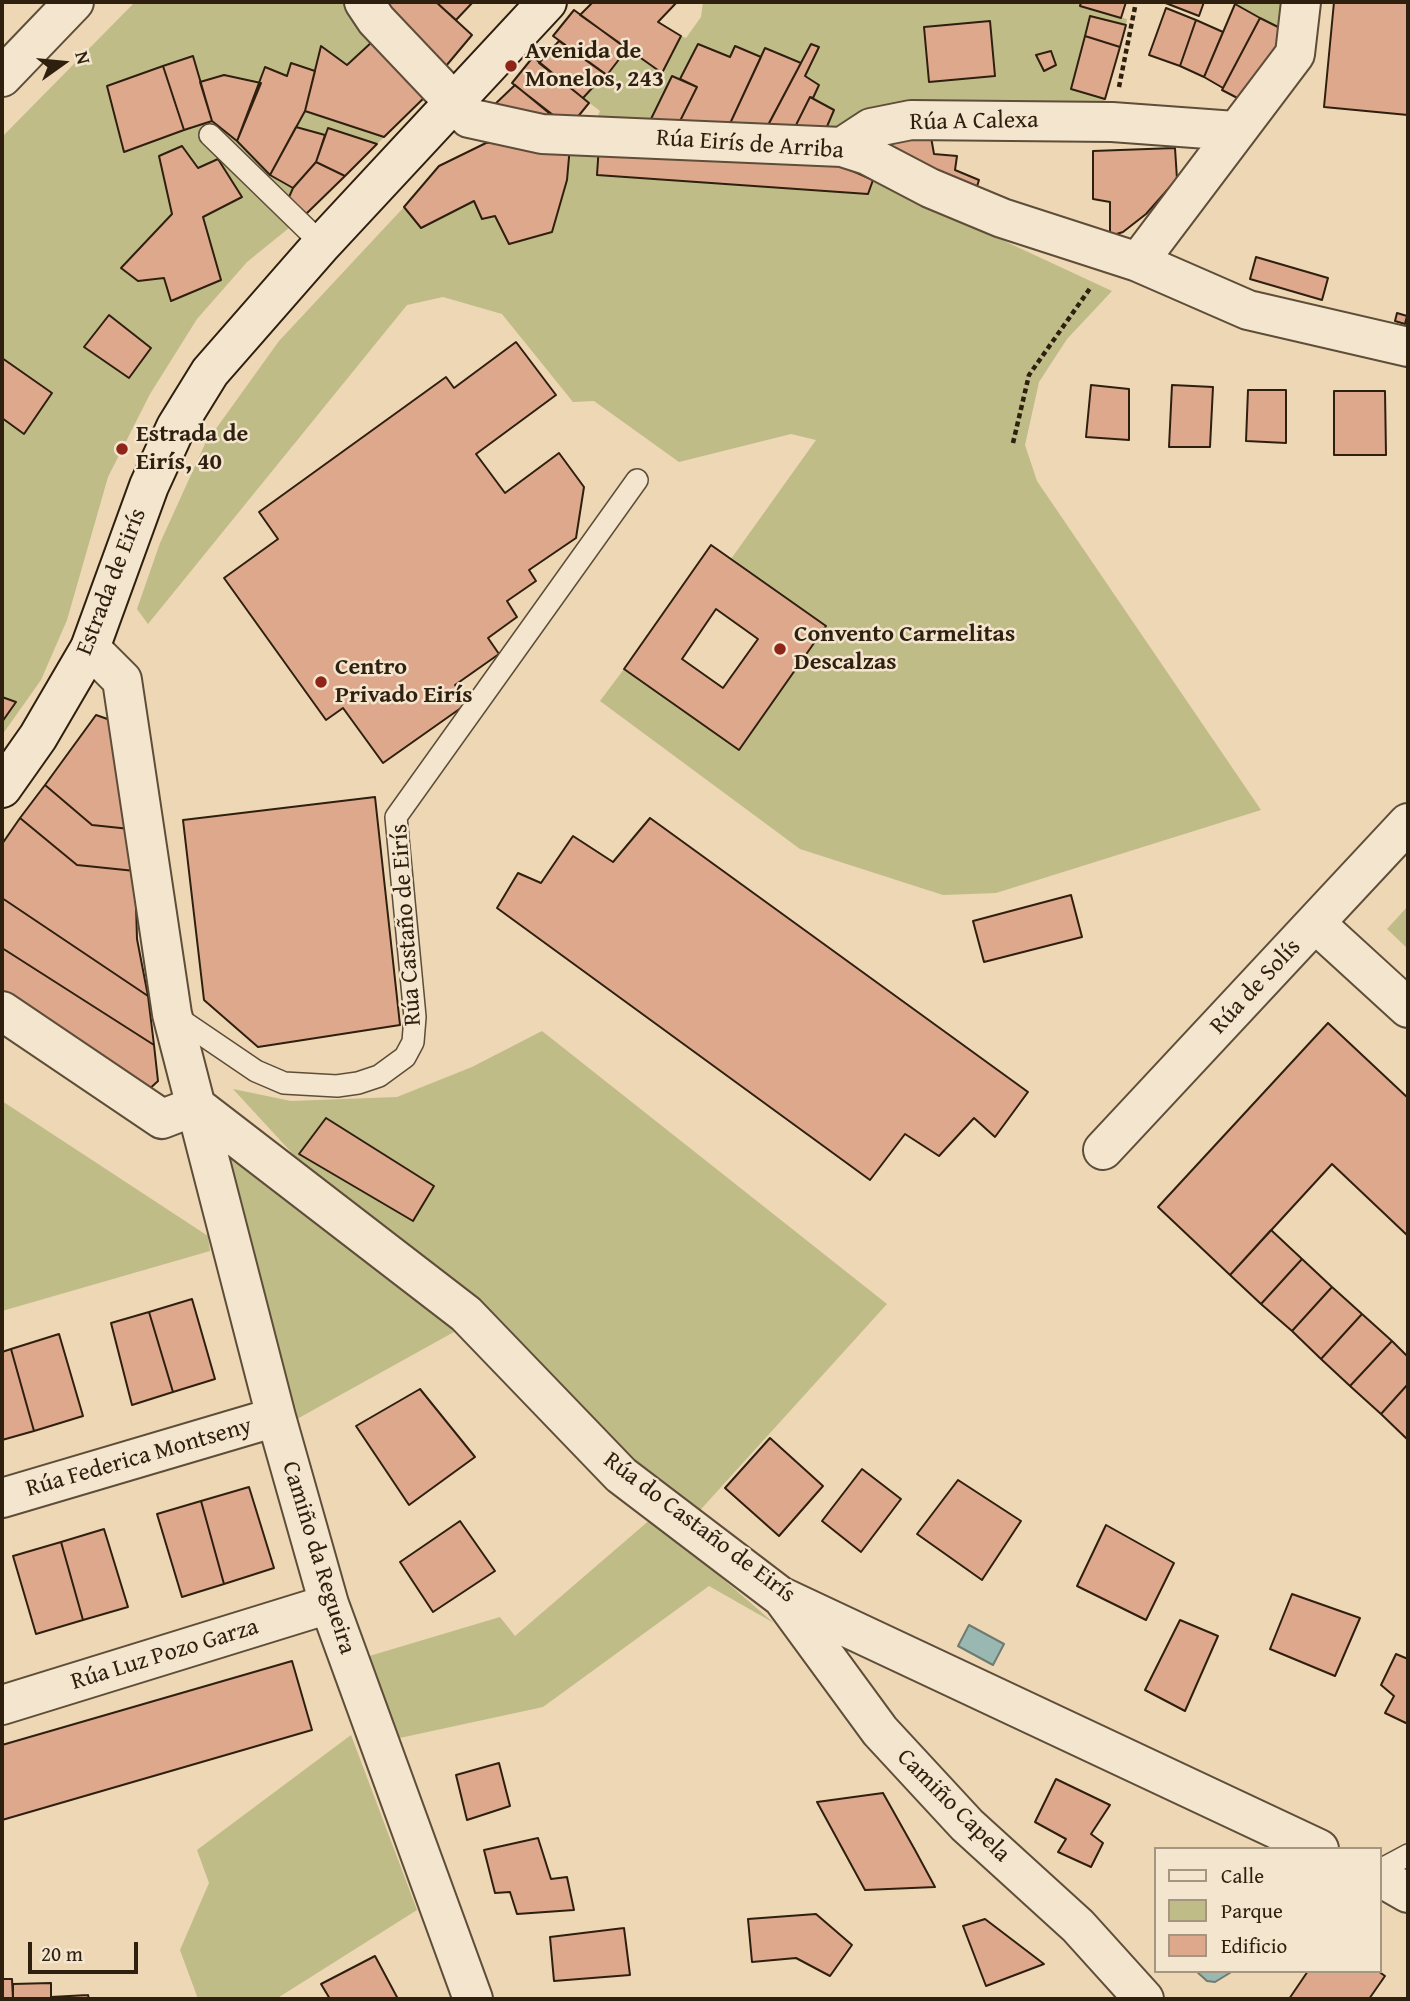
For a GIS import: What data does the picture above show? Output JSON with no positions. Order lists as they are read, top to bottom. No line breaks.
{"streets":{"street":["Rúa A Calexa","Rúa Eirís de Arriba","Estrada de Eirís","Rúa de Solís","Rúa Federica Montseny","Rúa do Castaño de Eirís","Camiño da Regueira","Rúa Luz Pozo Garza","Camiño Capela"],"lane":["Rúa Castaño de Eirís"]},"crossings":[["Rúa A Calexa","Rúa Eirís de Arriba"],["Rúa Eirís de Arriba","Estrada de Eirís"],["Rúa Federica Montseny","Camiño da Regueira"],["Rúa do Castaño de Eirís","Camiño da Regueira"],["Rúa do Castaño de Eirís","Camiño Capela"],["Camiño da Regueira","Rúa Luz Pozo Garza"]],"places":["Avenida de Monelos, 243","Estrada de Eirís, 40","Convento Carmelitas Descalzas","Centro Privado Eirís"],"legend":["Calle","Parque","Edificio"],"scale_bar":"20 m","north":"right"}
